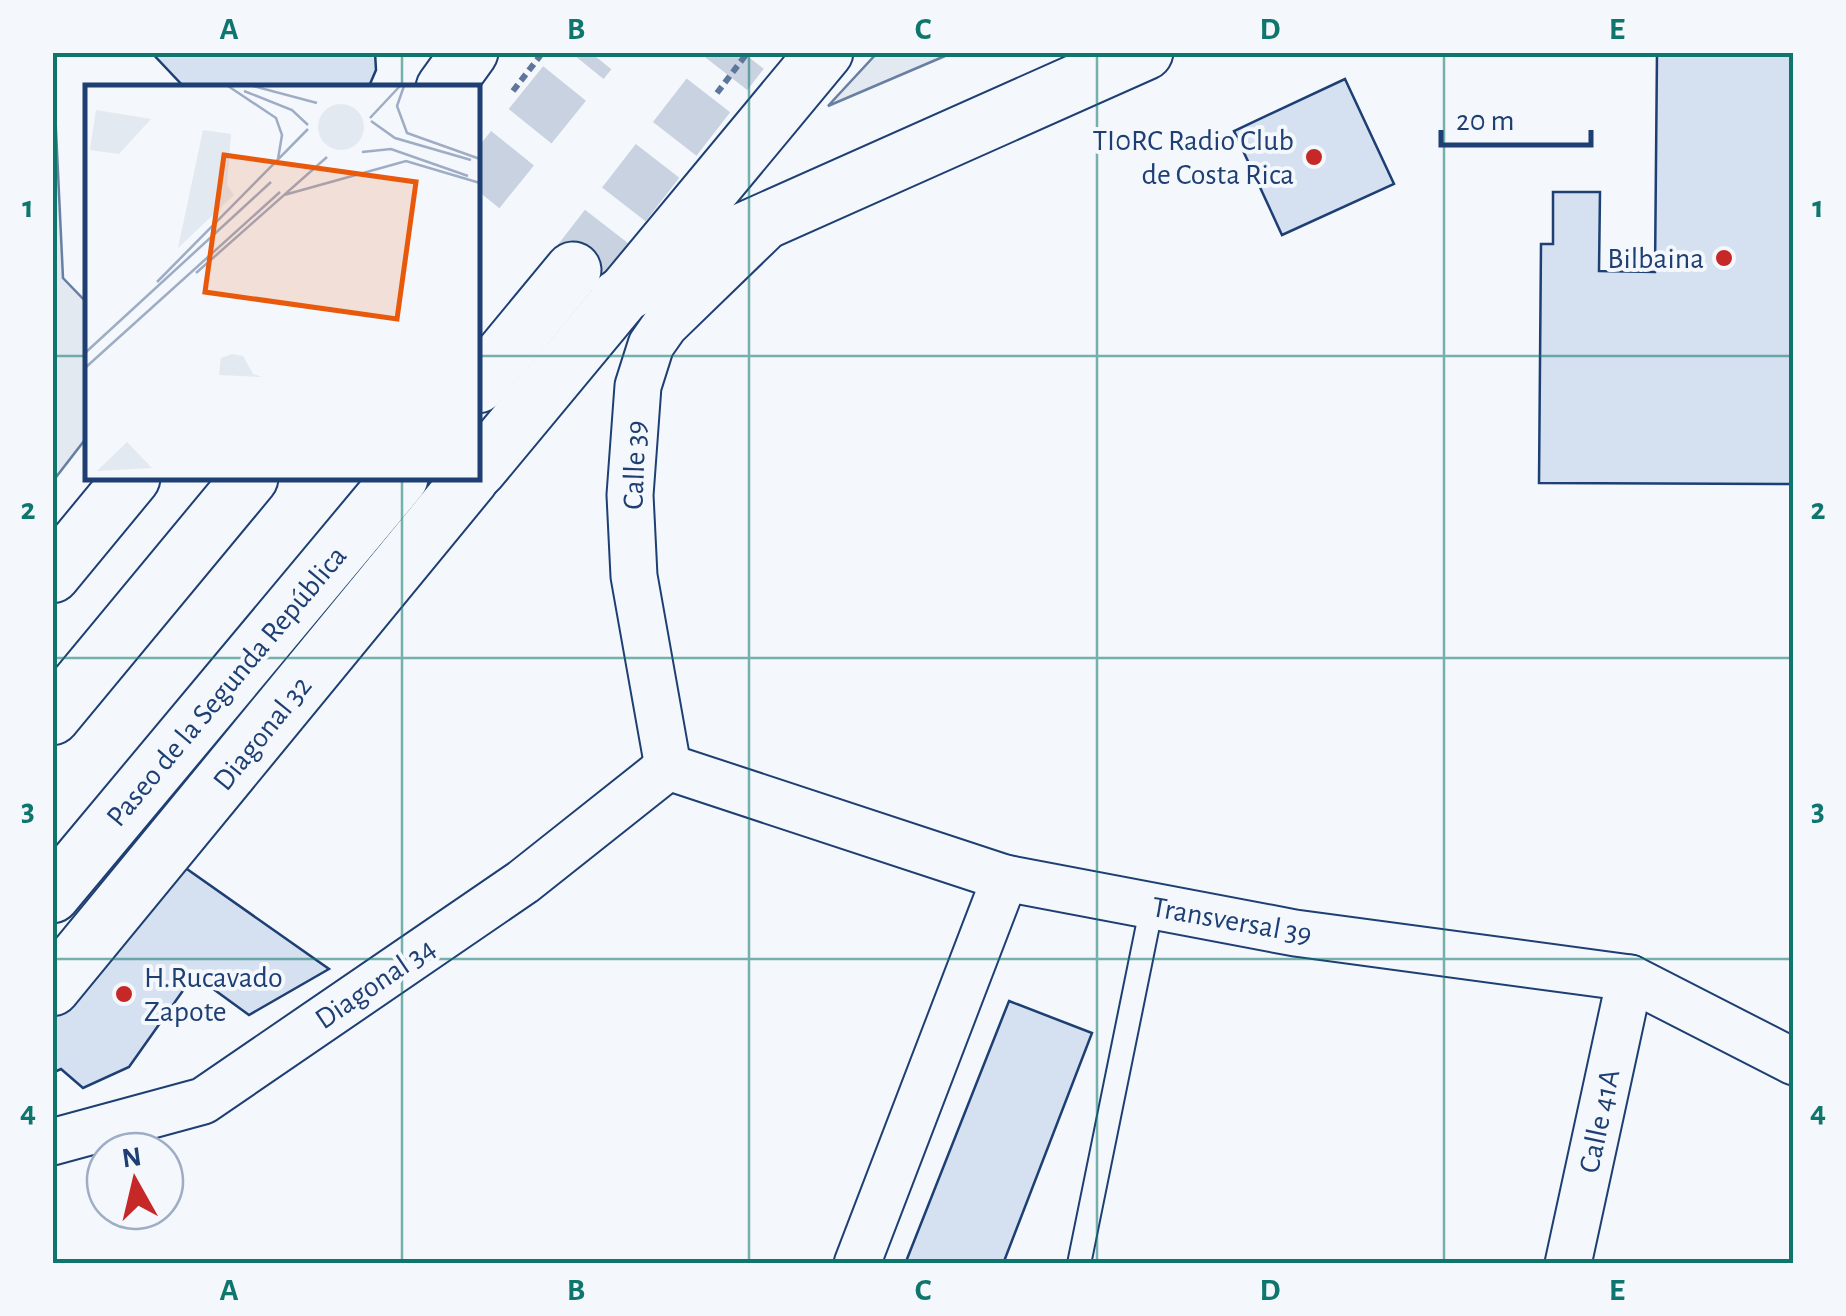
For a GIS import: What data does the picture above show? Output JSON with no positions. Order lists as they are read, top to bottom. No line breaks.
{"streets":{"main road":["Paseo de la Segunda República","Diagonal 32"],"street":["Calle 39","Transversal 39","Diagonal 34","Calle 41A"]},"crossings":[["Calle 39","Transversal 39"],["Calle 39","Diagonal 34"],["Transversal 39","Diagonal 34"],["Transversal 39","Calle 41A"]],"places":["TI0RC Radio Club de Costa Rica","Bilbaina","H.Rucavado Zapote"],"scale_bar":"20 m","north":"top","grid":{"columns":["A","B","C","D","E"],"rows":["1","2","3","4"]}}
